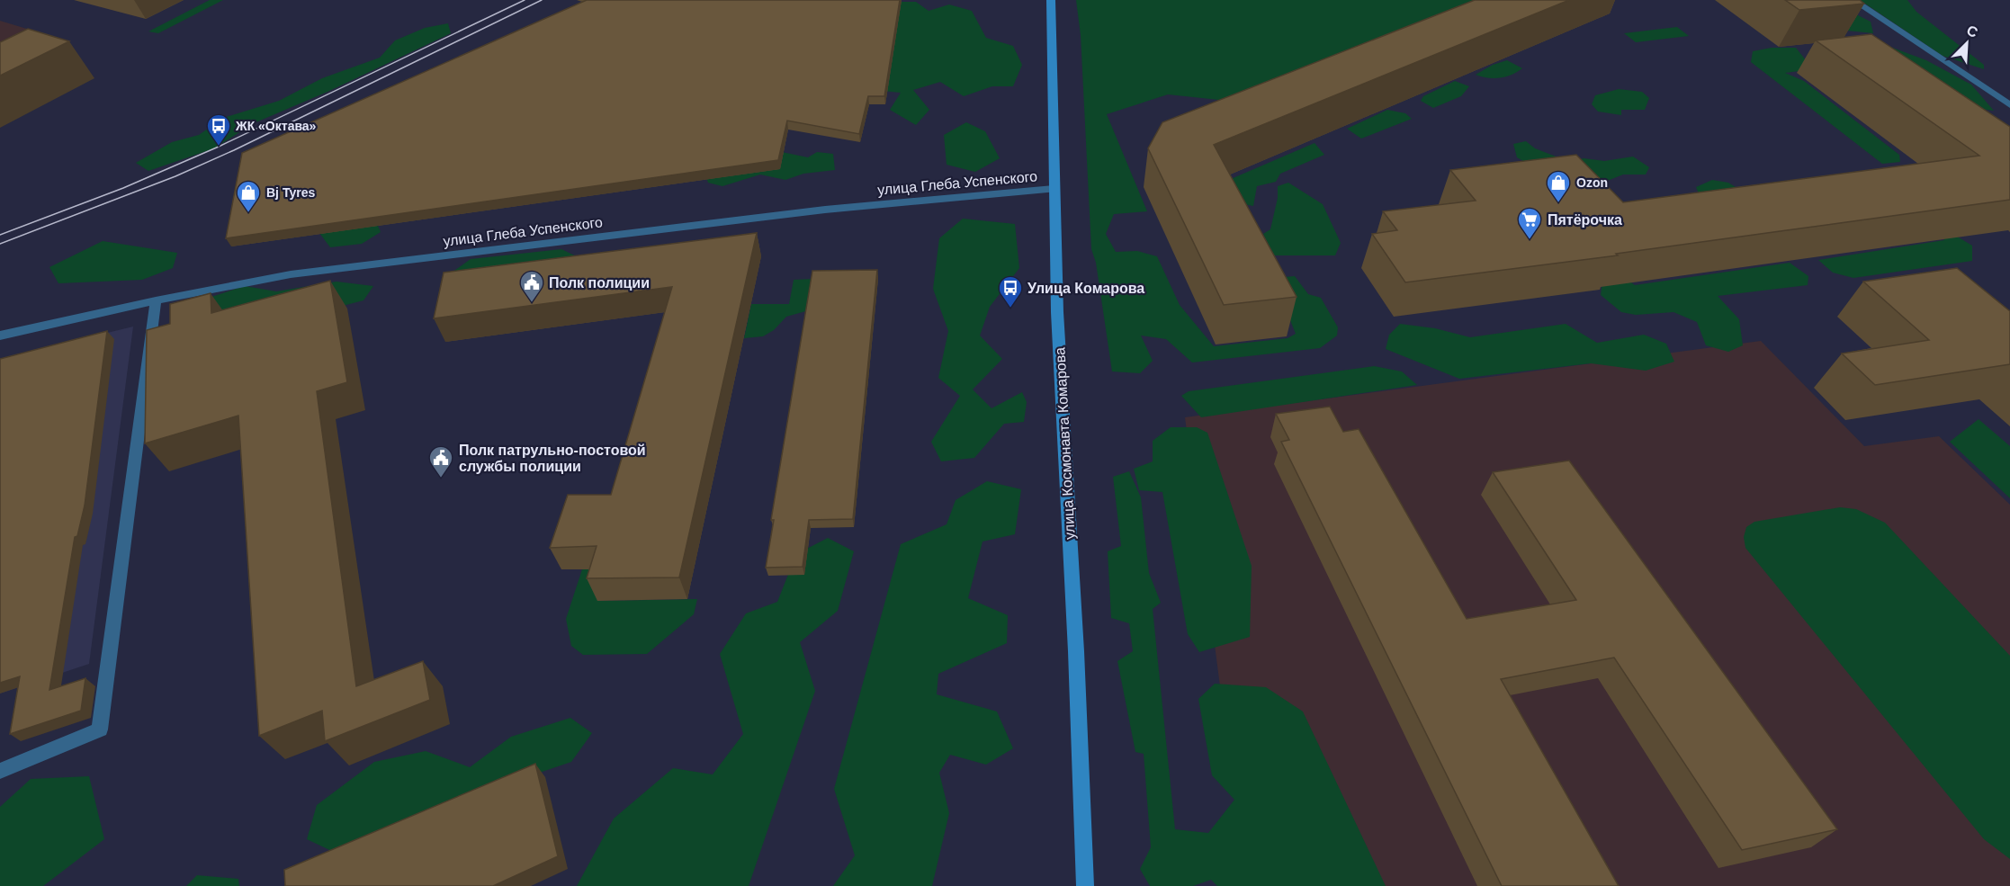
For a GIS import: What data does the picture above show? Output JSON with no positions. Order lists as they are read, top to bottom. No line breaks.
{"streets":{"street":["улица Глеба Успенского","улица Космонавта Комарова"]},"crossings":[["улица Глеба Успенского","улица Космонавта Комарова"]],"places":{"bus stop":["ЖК «Октава»","Улица Комарова"],"shop":["Ozon","Bj Tyres"],"supermarket":["Пятёрочка"],"public building":["Полк полиции","Полк патрульно-постовой службы полиции"]},"north":"top right"}
